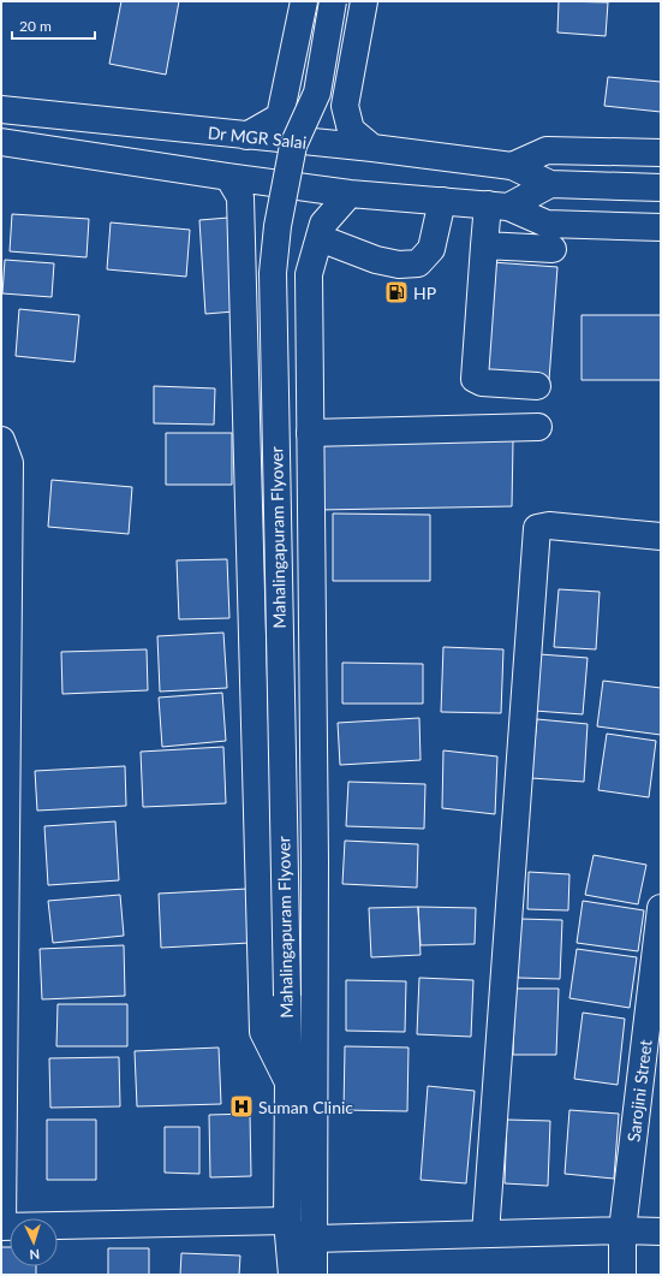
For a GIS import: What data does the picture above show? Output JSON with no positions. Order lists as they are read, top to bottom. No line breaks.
{"streets":{"main road":["Dr MGR Salai","Mahalingapuram Flyover","Sarojini Street"]},"places":{"fuel station":["HP"],"hospital":["Suman Clinic"]},"scale_bar":"20 m","north":"bottom"}
